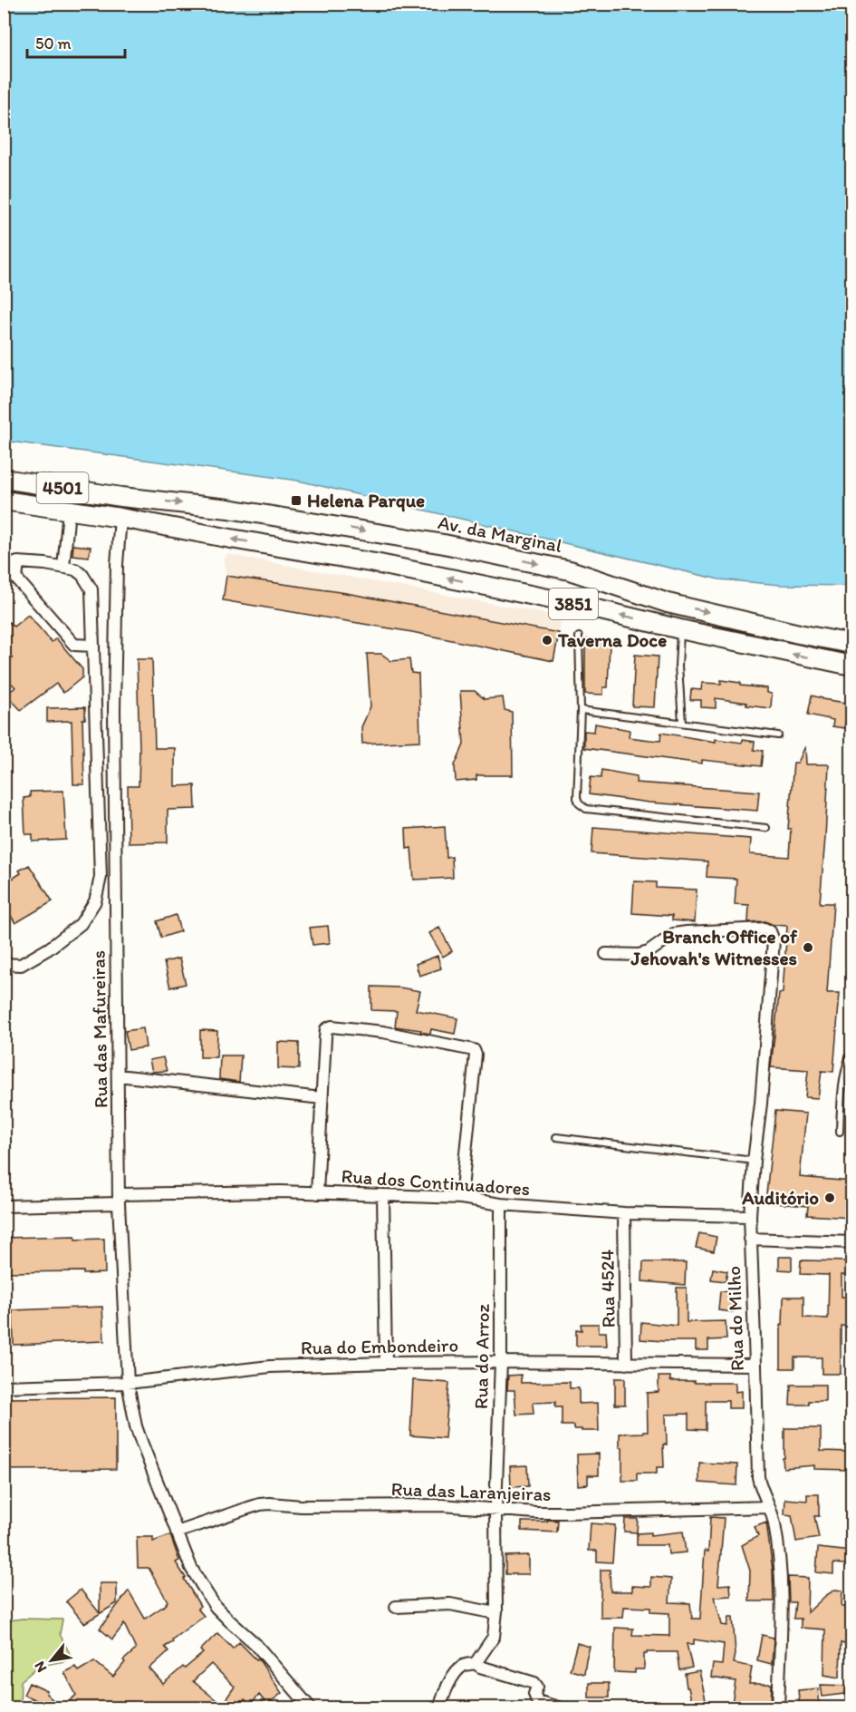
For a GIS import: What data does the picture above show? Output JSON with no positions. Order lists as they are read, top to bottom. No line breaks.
{"streets":{"main road":["4501","Av. da Marginal","3851"],"street":["Rua das Mafureiras","Rua dos Continuadores","Rua 4524","Rua do Milho","Rua do Embondeiro","Rua do Arroz","Rua das Laranjeiras"]},"crossings":[["4501","3851"],["4501","Rua das Mafureiras"],["3851","Rua das Mafureiras"],["Rua das Mafureiras","Rua dos Continuadores"],["Rua das Mafureiras","Rua do Embondeiro"],["Rua das Mafureiras","Rua das Laranjeiras"],["Rua dos Continuadores","Rua 4524"],["Rua dos Continuadores","Rua do Milho"],["Rua dos Continuadores","Rua do Arroz"],["Rua 4524","Rua do Embondeiro"],["Rua do Milho","Rua do Embondeiro"],["Rua do Milho","Rua das Laranjeiras"],["Rua do Embondeiro","Rua do Arroz"],["Rua do Arroz","Rua das Laranjeiras"]],"places":{"transit":["Helena Parque"],"other":["Taverna Doce","Branch Office of Jehovah's Witnesses","Auditório"]},"scale_bar":"50 m","north":"bottom left"}
